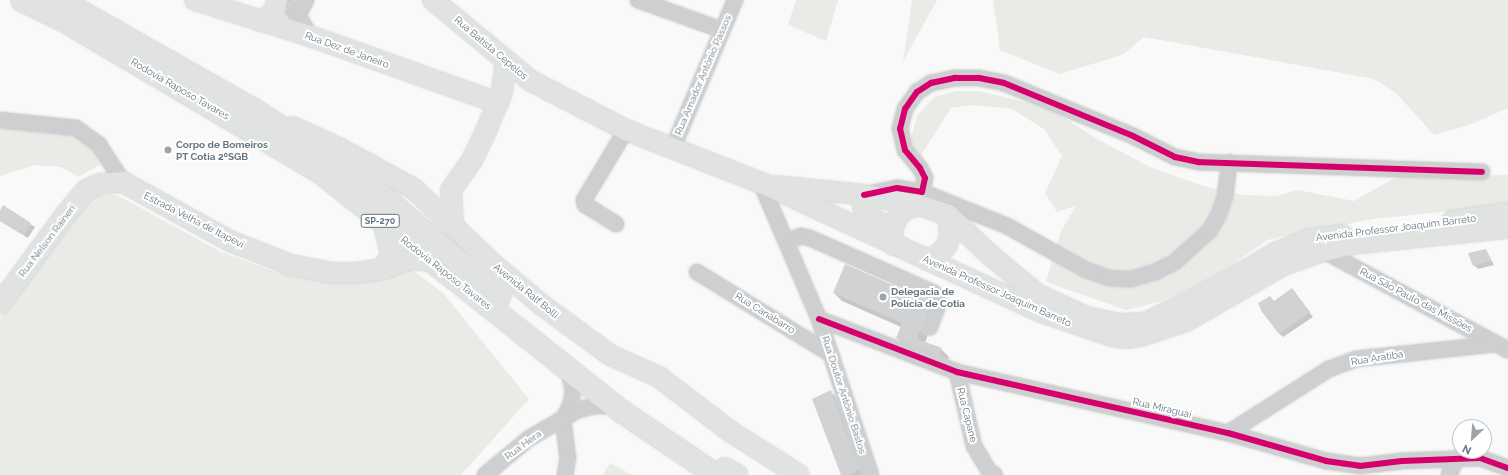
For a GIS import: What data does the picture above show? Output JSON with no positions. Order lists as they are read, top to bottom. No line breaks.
{"streets":{"highway":["Rodovia Raposo Tavares","SP-270"],"main road":["Rua Batista Cepelos","Rua Dez de Janeiro","Estrada Velha de Itapevi","Avenida Professor Joaquim Barreto","Rua Nelson Raineri","Avenida Ralf Bolli"],"street":["Rua Amador Antônio Passos","Rua São Paulo das Missões","Rua Canabarro","Rua Aratiba","Rua Doutor Antônio Bastos","Rua Miraguai","Rua Capane","Rua Hera"]},"crossings":[["Rua Batista Cepelos","Avenida Professor Joaquim Barreto"],["Rua Amador Antônio Passos","Avenida Professor Joaquim Barreto"],["Rodovia Raposo Tavares","Estrada Velha de Itapevi"],["Rodovia Raposo Tavares","Avenida Ralf Bolli"],["Rodovia Raposo Tavares","Rua Hera"],["Estrada Velha de Itapevi","Rua Nelson Raineri"],["Avenida Professor Joaquim Barreto","Rua São Paulo das Missões"],["Avenida Professor Joaquim Barreto","Rua Doutor Antônio Bastos"],["Rua São Paulo das Missões","Rua Aratiba"],["Rua Canabarro","Rua Doutor Antônio Bastos"],["Rua Aratiba","Rua Miraguai"],["Rua Doutor Antônio Bastos","Rua Miraguai"],["Rua Miraguai","Rua Capane"]],"places":["Corpo de Bomeiros PT Cotia 2ºSGB","Delegacia de Polícia de Cotia"],"north":"bottom left"}
